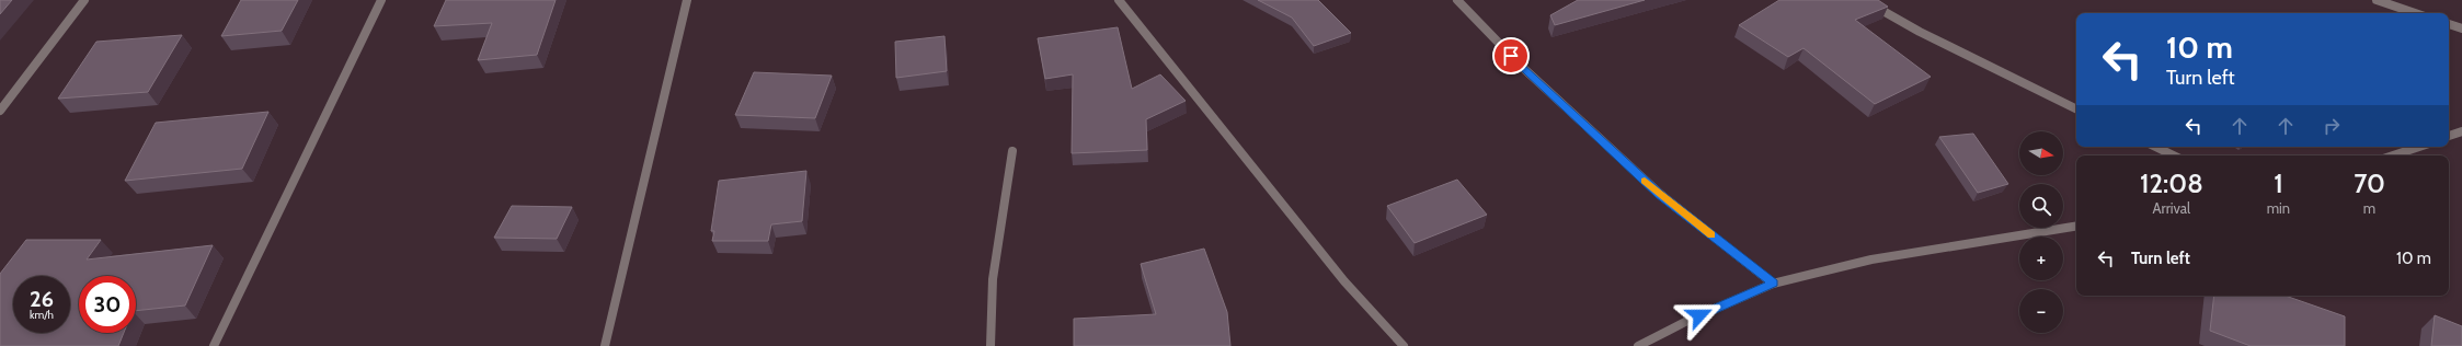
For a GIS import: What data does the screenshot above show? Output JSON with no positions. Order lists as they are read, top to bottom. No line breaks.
{"north":"right","page":{"turn":["10 m","Turn left"],"map_buttons":["+","−"],"eta":["12:08","Arrival","1","min","70","m"],"list":[{"name":"Turn left","value":"10 m"}],"speed":"26 km/h","limit":"30"}}
